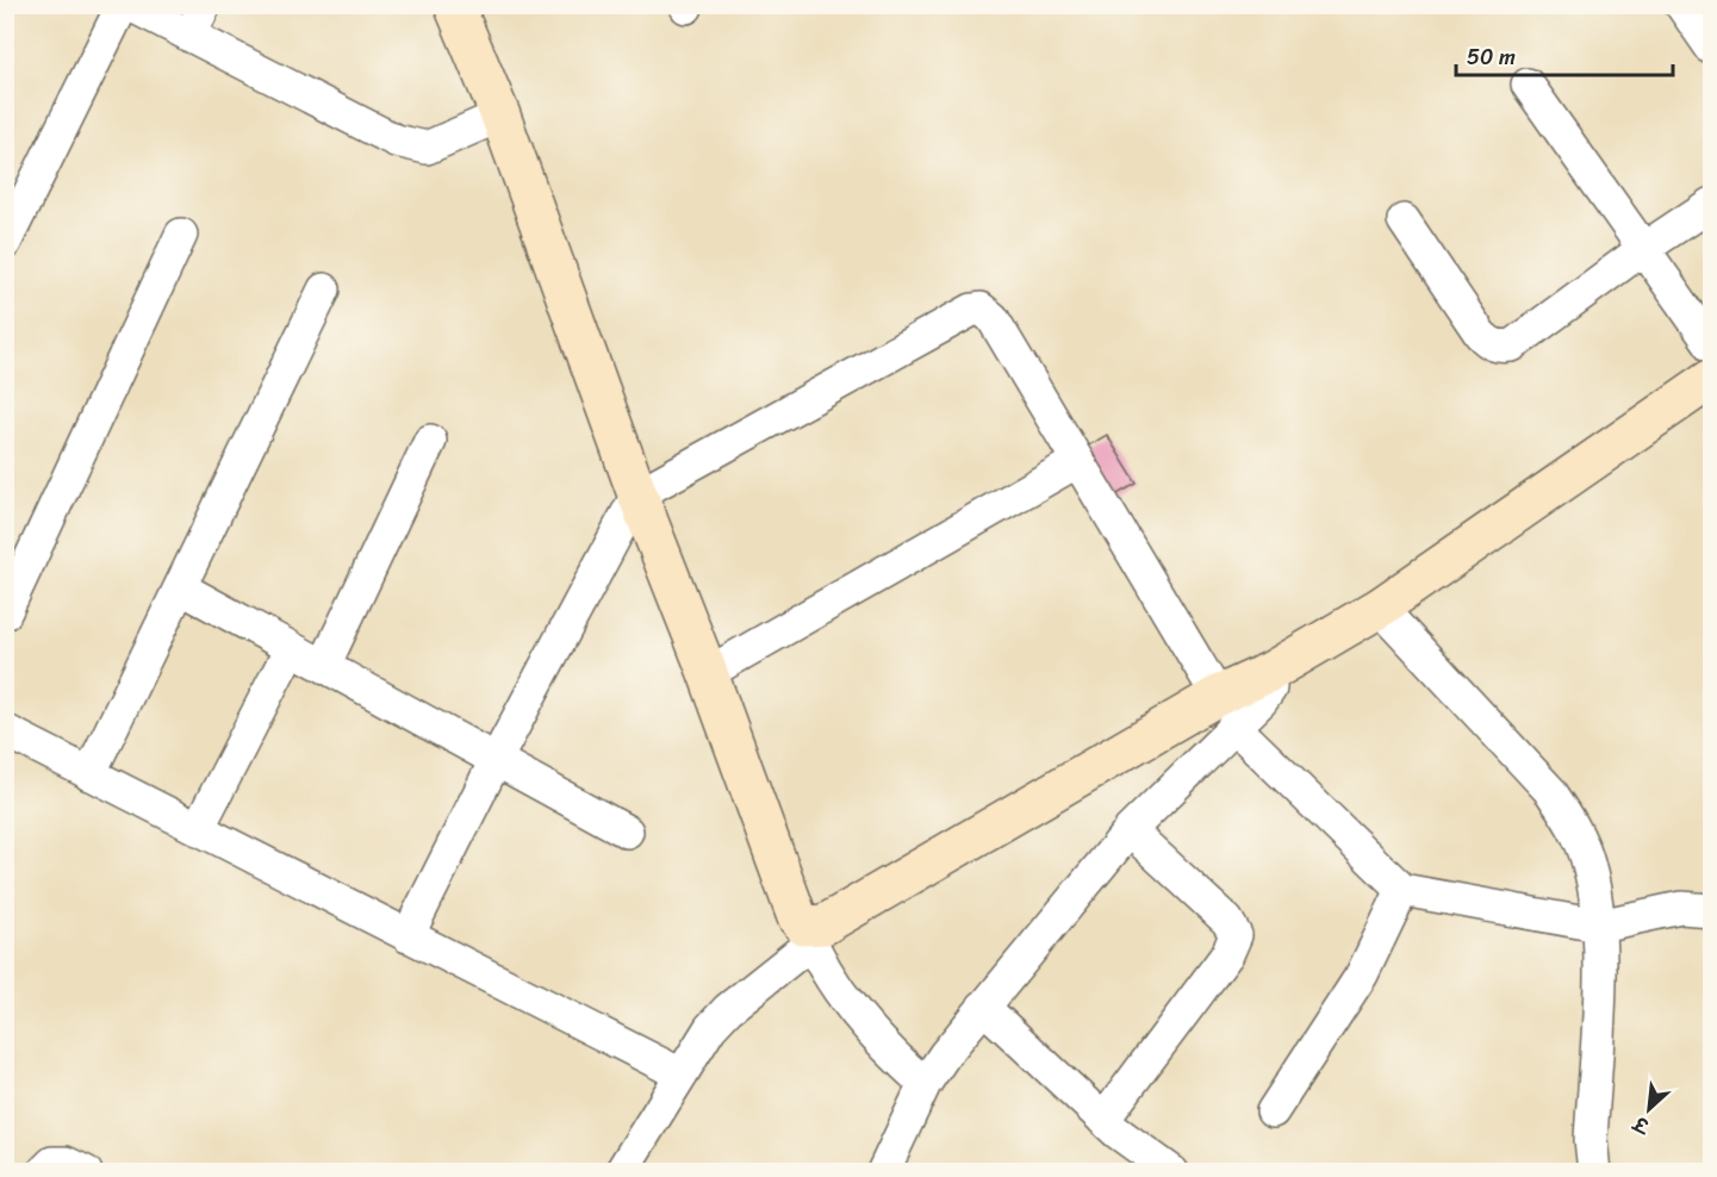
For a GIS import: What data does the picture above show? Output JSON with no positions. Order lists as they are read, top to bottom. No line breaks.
{"scale_bar":"50 m","north":"bottom left"}
